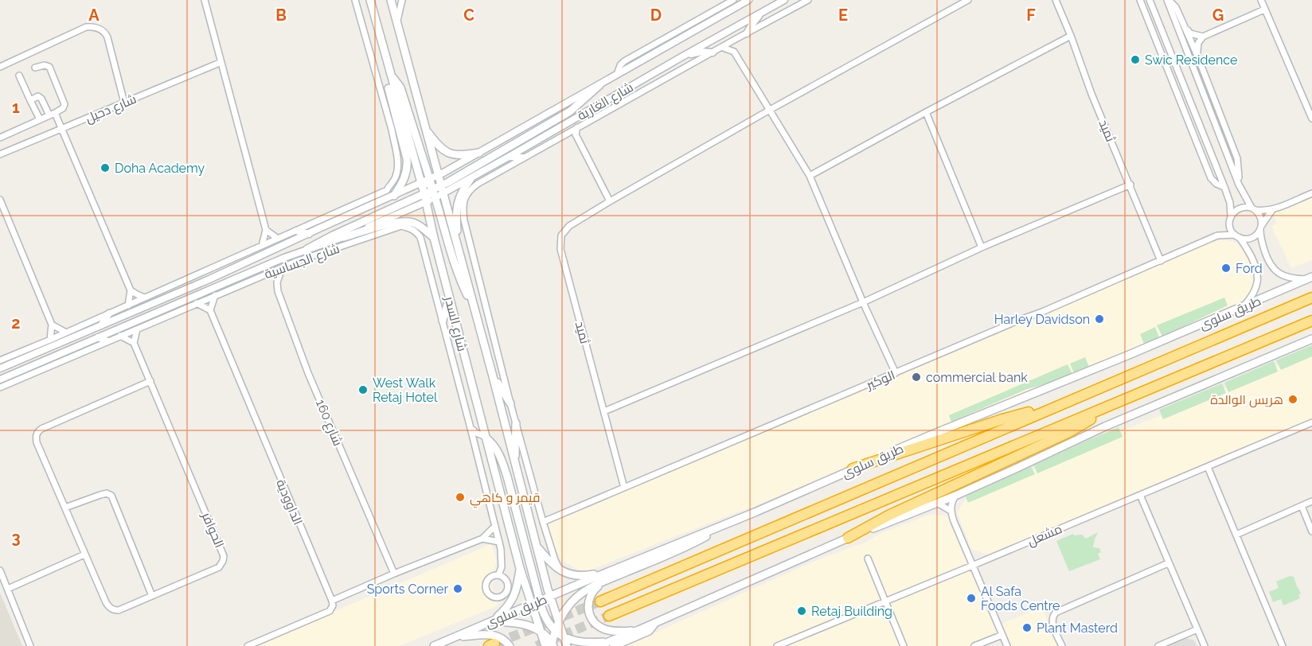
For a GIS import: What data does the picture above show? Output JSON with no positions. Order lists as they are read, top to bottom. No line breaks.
{"streets":{"highway":["طريق سلوى"],"main road":["شارع السدر"],"street":["شارع الغارية","شارع دحيل","ثميد","شارع الجساسية","الوكير","شارع 160","الداوودية","الحوافر","مشعل"]},"crossings":[["شارع الغارية","شارع الجساسية"],["شارع الغارية","شارع السدر"],["ثميد","الوكير"],["شارع الجساسية","شارع السدر"],["شارع الجساسية","شارع 160"],["طريق سلوى","شارع السدر"]],"places":["Swic Residence","Doha Academy","Ford","Harley Davidson","commercial bank","West Walk Retaj Hotel","هريس الوالدة","قيمر و كاهي","Sports Corner","Al Safa Foods Centre","Retaj Building","Plant Masterd"],"grid":{"columns":["A","B","C","D","E","F","G"],"rows":["1","2","3"]}}
